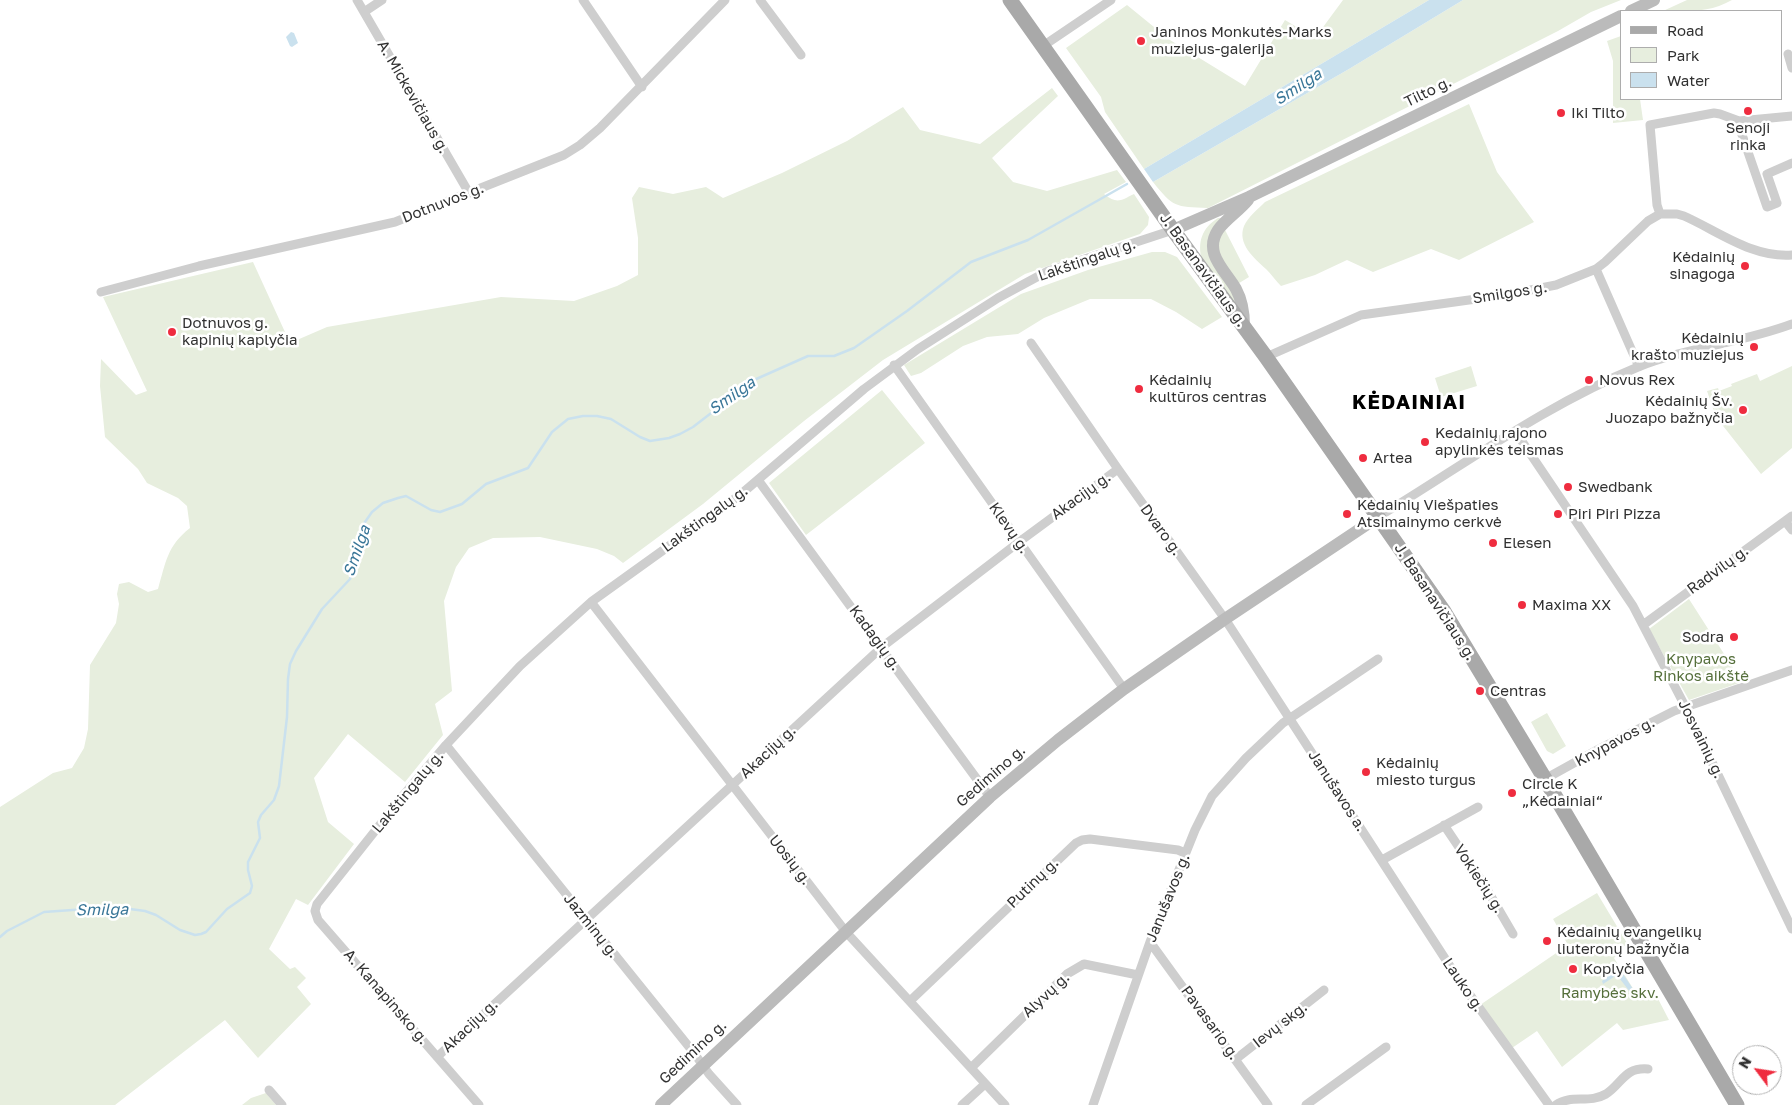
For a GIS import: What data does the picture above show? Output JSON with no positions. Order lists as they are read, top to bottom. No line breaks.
{"streets":{"main road":["Tilto g.","J. Basanavičiaus g.","Gedimino g."],"street":["A. Mickevičiaus g.","Dotnuvos g.","Lakštingalų g.","Smilgos g.","Akacijų g.","Klevų g.","Dvaro g.","Radvilų g.","Kadagių g.","Josvainių g.","Knypavos g.","Janušavos a.","Uosių g.","Vokiečių g.","Putinų g.","Janušavos g.","Jazminų g.","Lauko g.","Alyvų g.","A. Kanapinsko g.","Pavasario g.","Ievų skg."]},"crossings":[["Tilto g.","Lakštingalų g."],["Tilto g.","J. Basanavičiaus g."],["A. Mickevičiaus g.","Dotnuvos g."],["Lakštingalų g.","J. Basanavičiaus g."],["Lakštingalų g.","Klevų g."],["Lakštingalų g.","Kadagių g."],["Lakštingalų g.","Uosių g."],["Lakštingalų g.","Jazminų g."],["Lakštingalų g.","A. Kanapinsko g."],["J. Basanavičiaus g.","Smilgos g."],["J. Basanavičiaus g.","Knypavos g."],["J. Basanavičiaus g.","Gedimino g."],["Akacijų g.","Klevų g."],["Akacijų g.","Dvaro g."],["Akacijų g.","Kadagių g."],["Akacijų g.","Uosių g."],["Akacijų g.","Jazminų g."],["Akacijų g.","A. Kanapinsko g."],["Klevų g.","Gedimino g."],["Dvaro g.","Gedimino g."],["Dvaro g.","Janušavos a."],["Dvaro g.","Janušavos g."],["Radvilų g.","Josvainių g."],["Kadagių g.","Gedimino g."],["Josvainių g.","Knypavos g."],["Gedimino g.","Uosių g."],["Gedimino g.","Jazminų g."],["Janušavos a.","Janušavos g."],["Janušavos a.","Lauko g."],["Uosių g.","Putinų g."],["Uosių g.","Alyvų g."],["Putinų g.","Janušavos g."],["Janušavos g.","Alyvų g."],["Janušavos g.","Pavasario g."],["Pavasario g.","Ievų skg."]],"districts":["KĖDAINIAI"],"water":["Smilga"],"parks":["Knypavos Rinkos aikštė","Ramybės skv."],"places":["Janinos Monkutės-Marks muziejus-galerija","Senoji rinka","Iki Tilto","Kėdainių sinagoga","Dotnuvos g. kapinių kaplyčia","Kėdainių krašto muziejus","Novus Rex","Kėdainių kultūros centras","Kėdainių Šv. Juozapo bažnyčia","Kedainių rajono apylinkės teismas","Artea","Swedbank","Kėdainių Viešpaties Atsimainymo cerkvė","Piri Piri Pizza","Elesen","Maxima XX","Sodra","Centras","Kėdainių miesto turgus","Circle K „Kėdainiai“","Kėdainių evangelikų liuteronų bažnyčia","Koplyčia"],"legend":["Road","Park","Water"],"north":"top left"}
